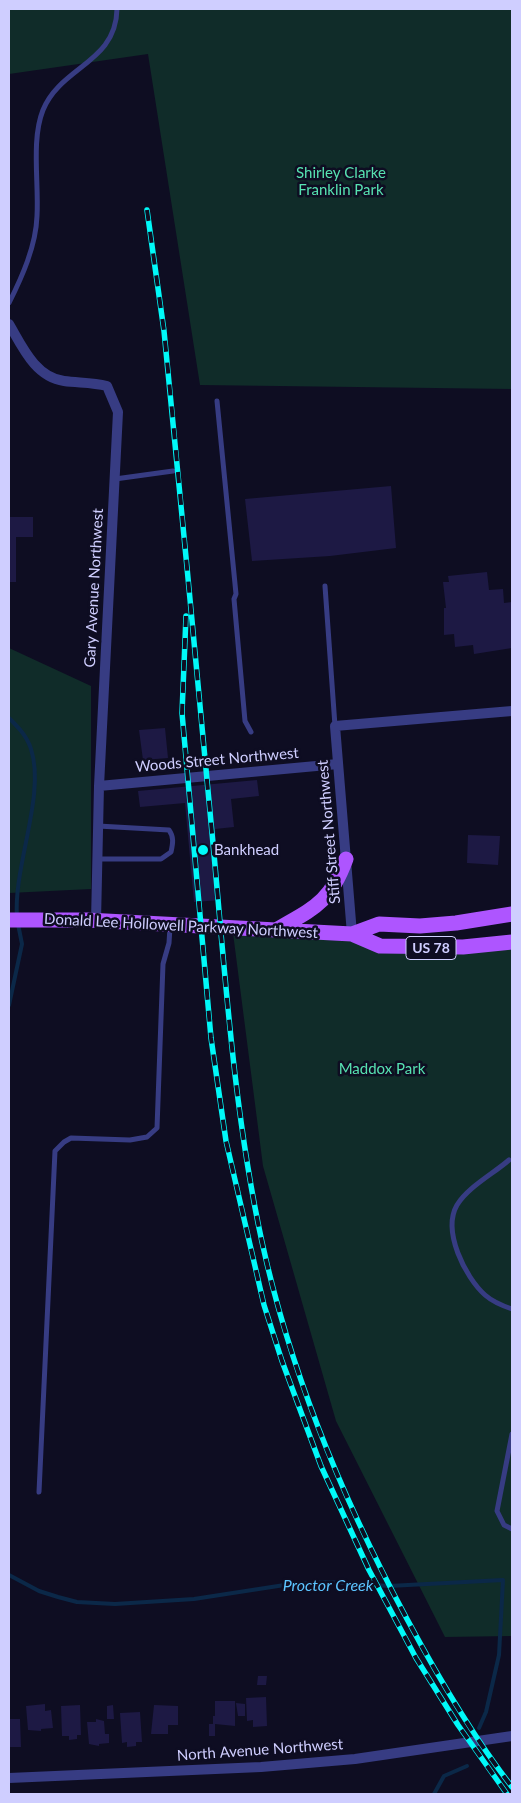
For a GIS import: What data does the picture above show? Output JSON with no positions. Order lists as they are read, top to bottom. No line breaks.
{"streets":{"main road":["Donald Lee Hollowell Parkway Northwest","US 78"],"street":["Gary Avenue Northwest","Woods Street Northwest","Stiff Street Northwest","North Avenue Northwest"]},"crossings":[["Gary Avenue Northwest","Woods Street Northwest"],["Gary Avenue Northwest","Donald Lee Hollowell Parkway Northwest"],["Woods Street Northwest","Stiff Street Northwest"],["Stiff Street Northwest","Donald Lee Hollowell Parkway Northwest"]],"water":["Proctor Creek"],"parks":["Shirley Clarke Franklin Park","Maddox Park"],"places":["Bankhead"]}
